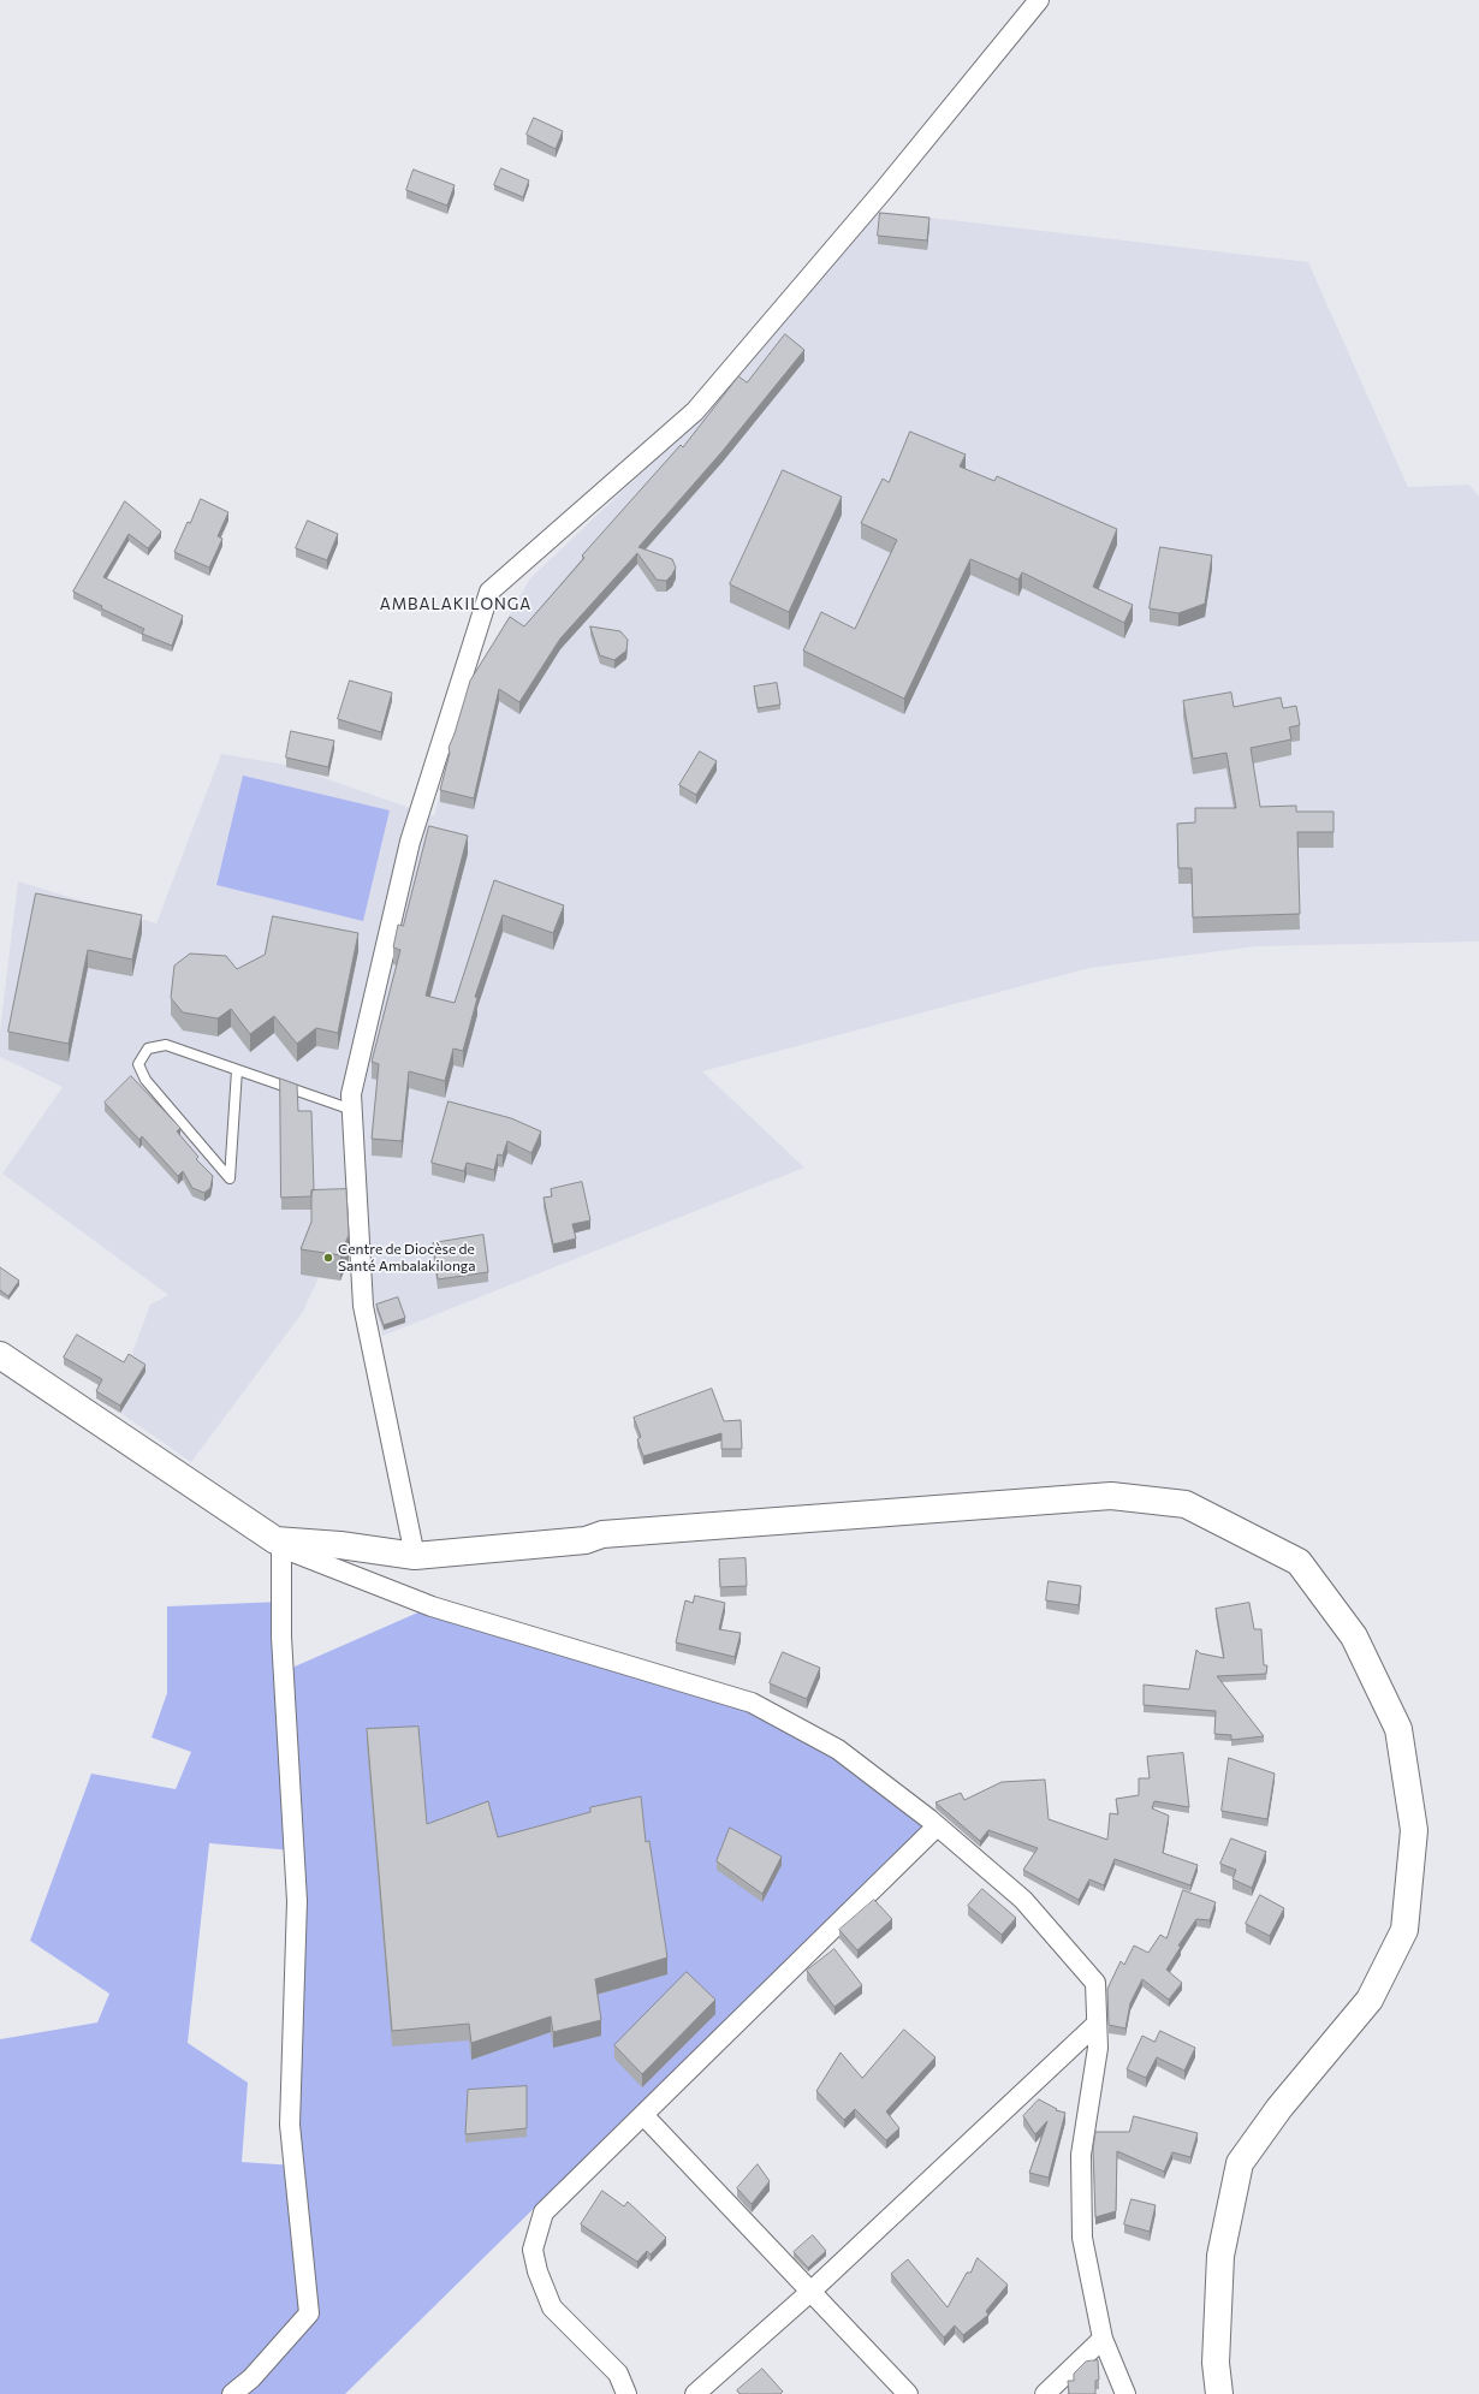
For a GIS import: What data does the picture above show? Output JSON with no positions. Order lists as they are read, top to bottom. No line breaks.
{"districts":["AMBALAKILONGA"],"places":["Centre de Diocèse de Santé Ambalakilonga"]}
